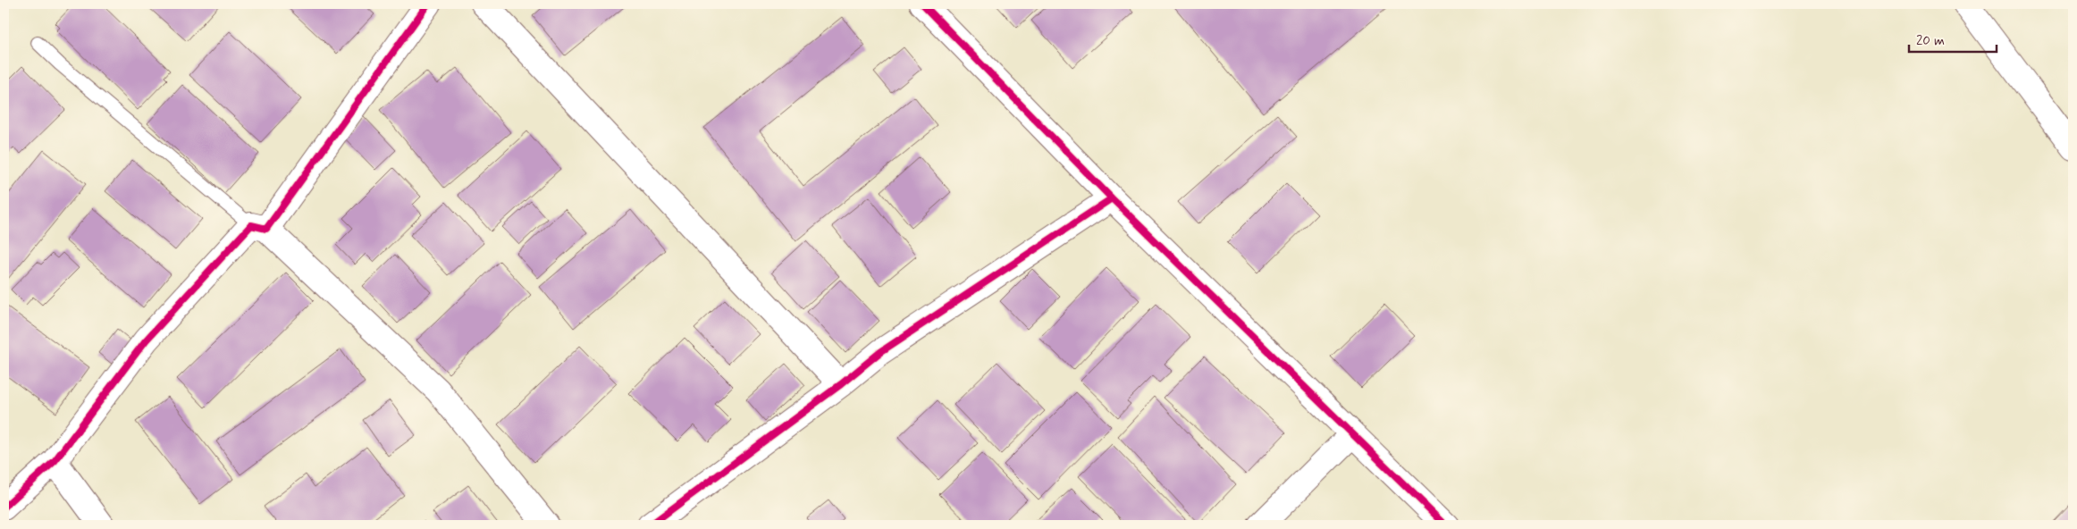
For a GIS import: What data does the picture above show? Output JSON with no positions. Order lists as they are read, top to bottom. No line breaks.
{"scale_bar":"20 m"}
